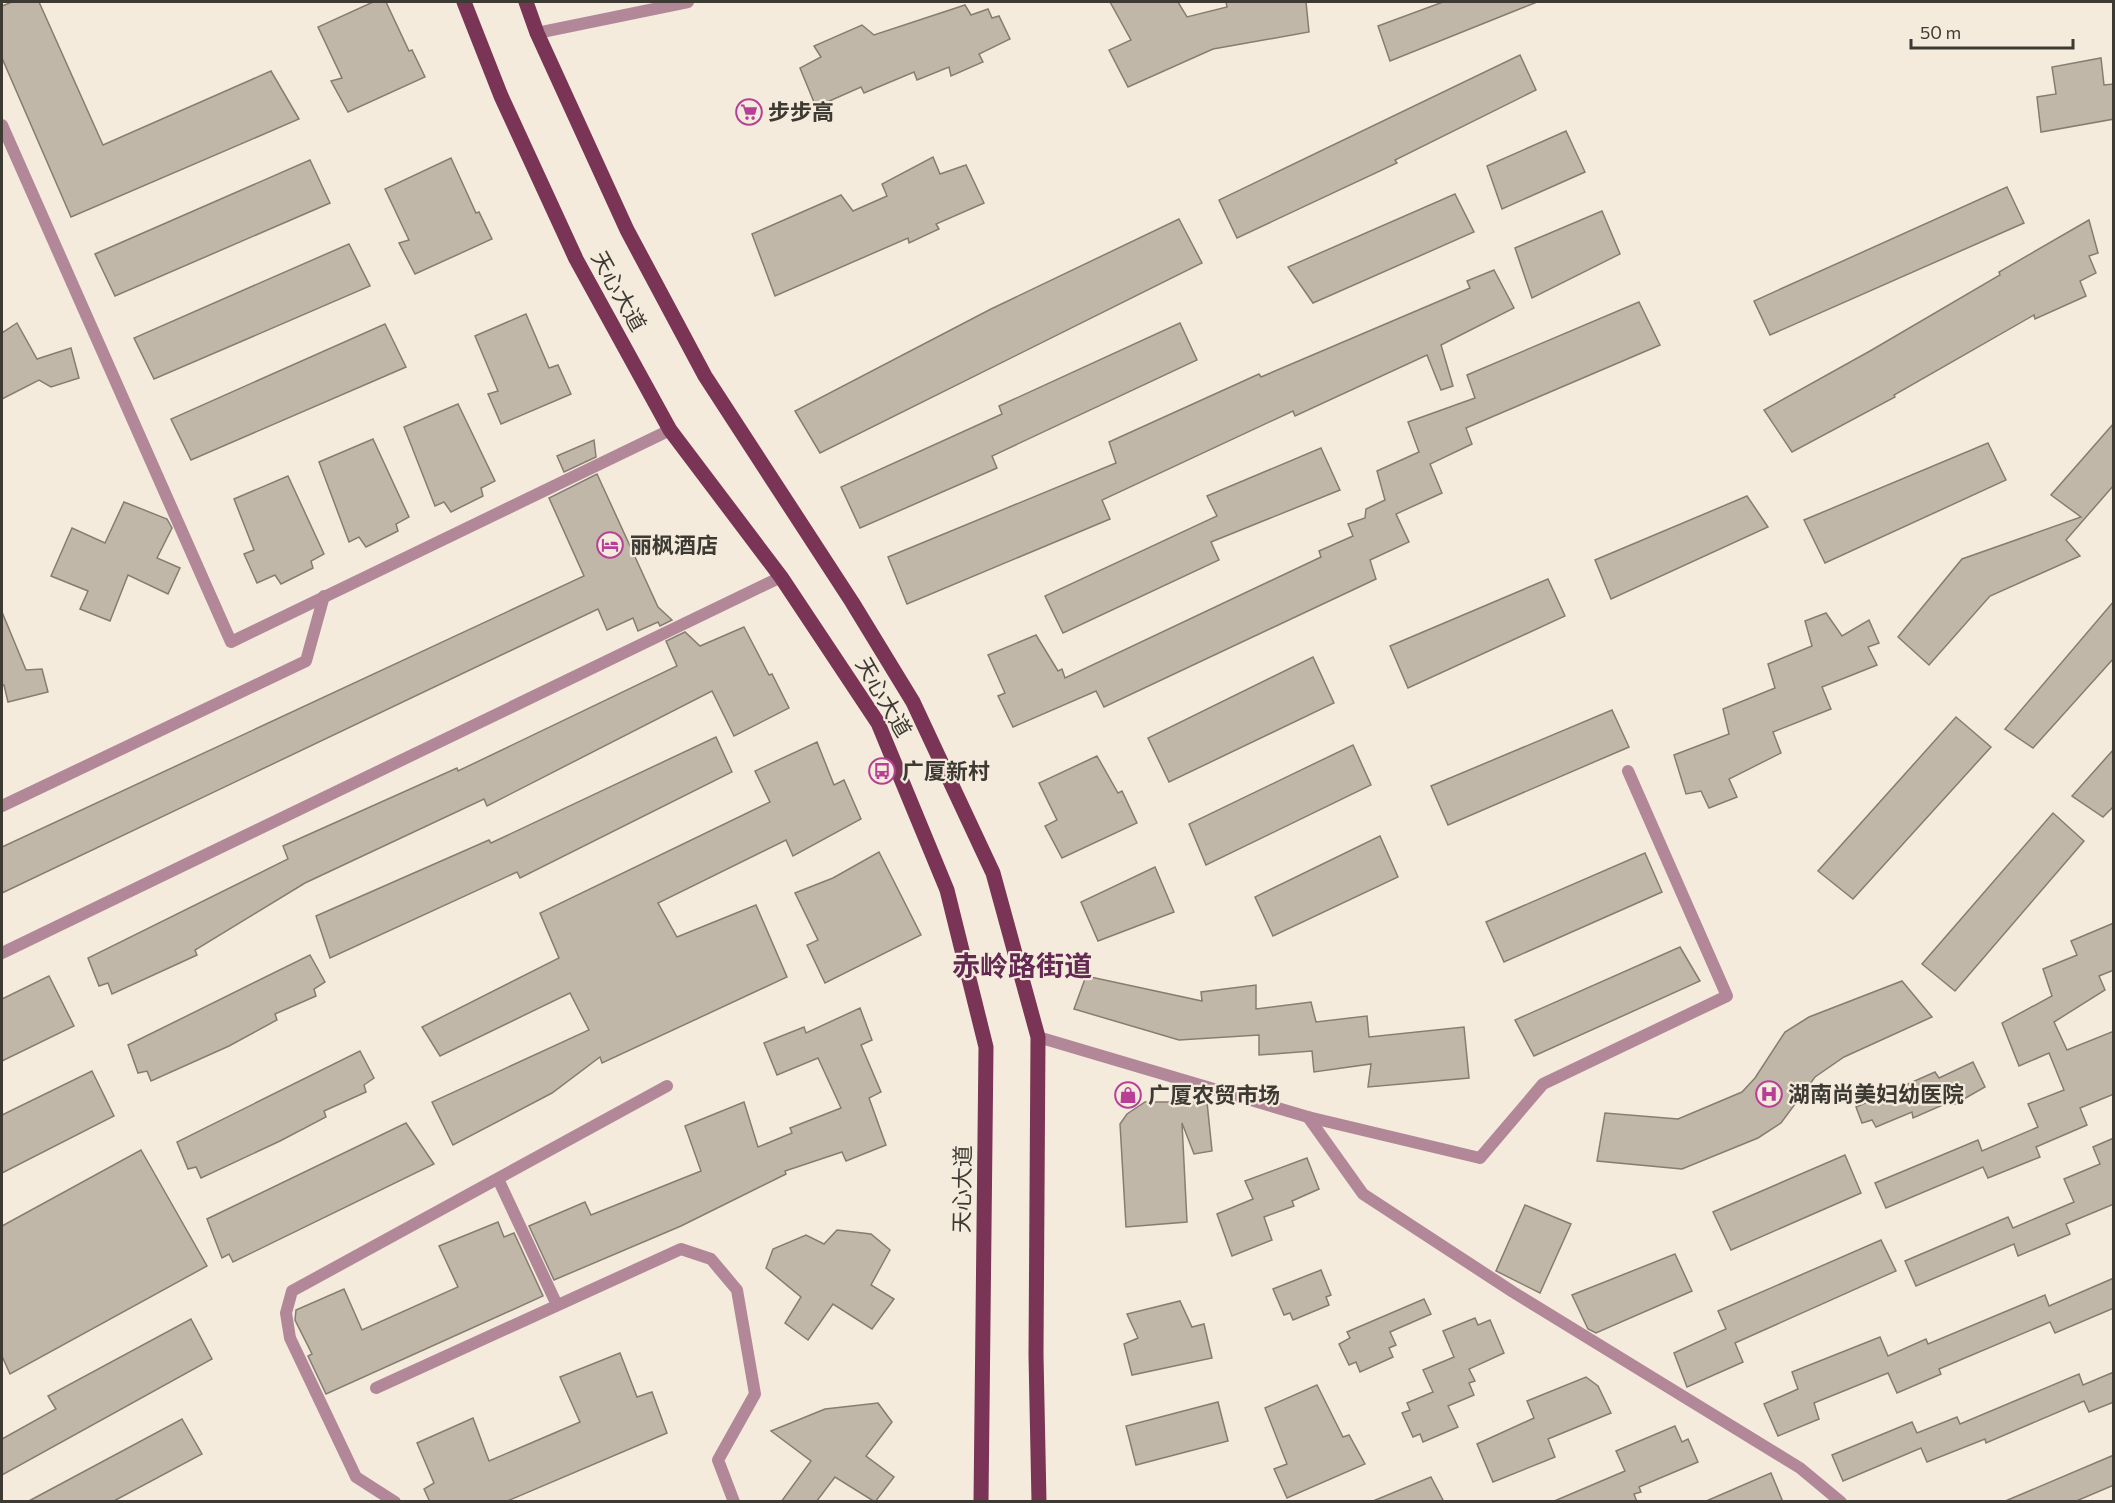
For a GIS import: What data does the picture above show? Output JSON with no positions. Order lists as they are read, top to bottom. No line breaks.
{"streets":{"main road":["天心大道"]},"districts":["赤岭路街道"],"places":{"supermarket":["步步高"],"hotel":["丽枫酒店"],"bus stop":["广厦新村"],"hospital":["湖南尚美妇幼医院"],"shop":["广厦农贸市场"]},"scale_bar":"50 m"}
